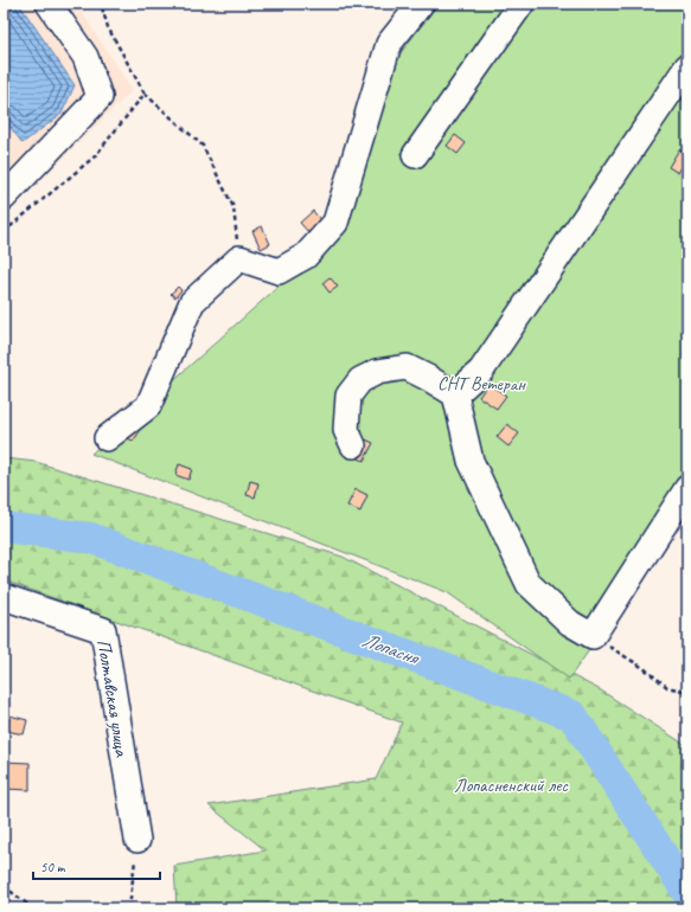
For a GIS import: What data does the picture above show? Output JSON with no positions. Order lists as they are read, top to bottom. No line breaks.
{"streets":{"street":["Полтавская улица"]},"water":["Лопасня"],"parks":["СНТ Ветеран","Лопасненский лес"],"scale_bar":"50 m"}
